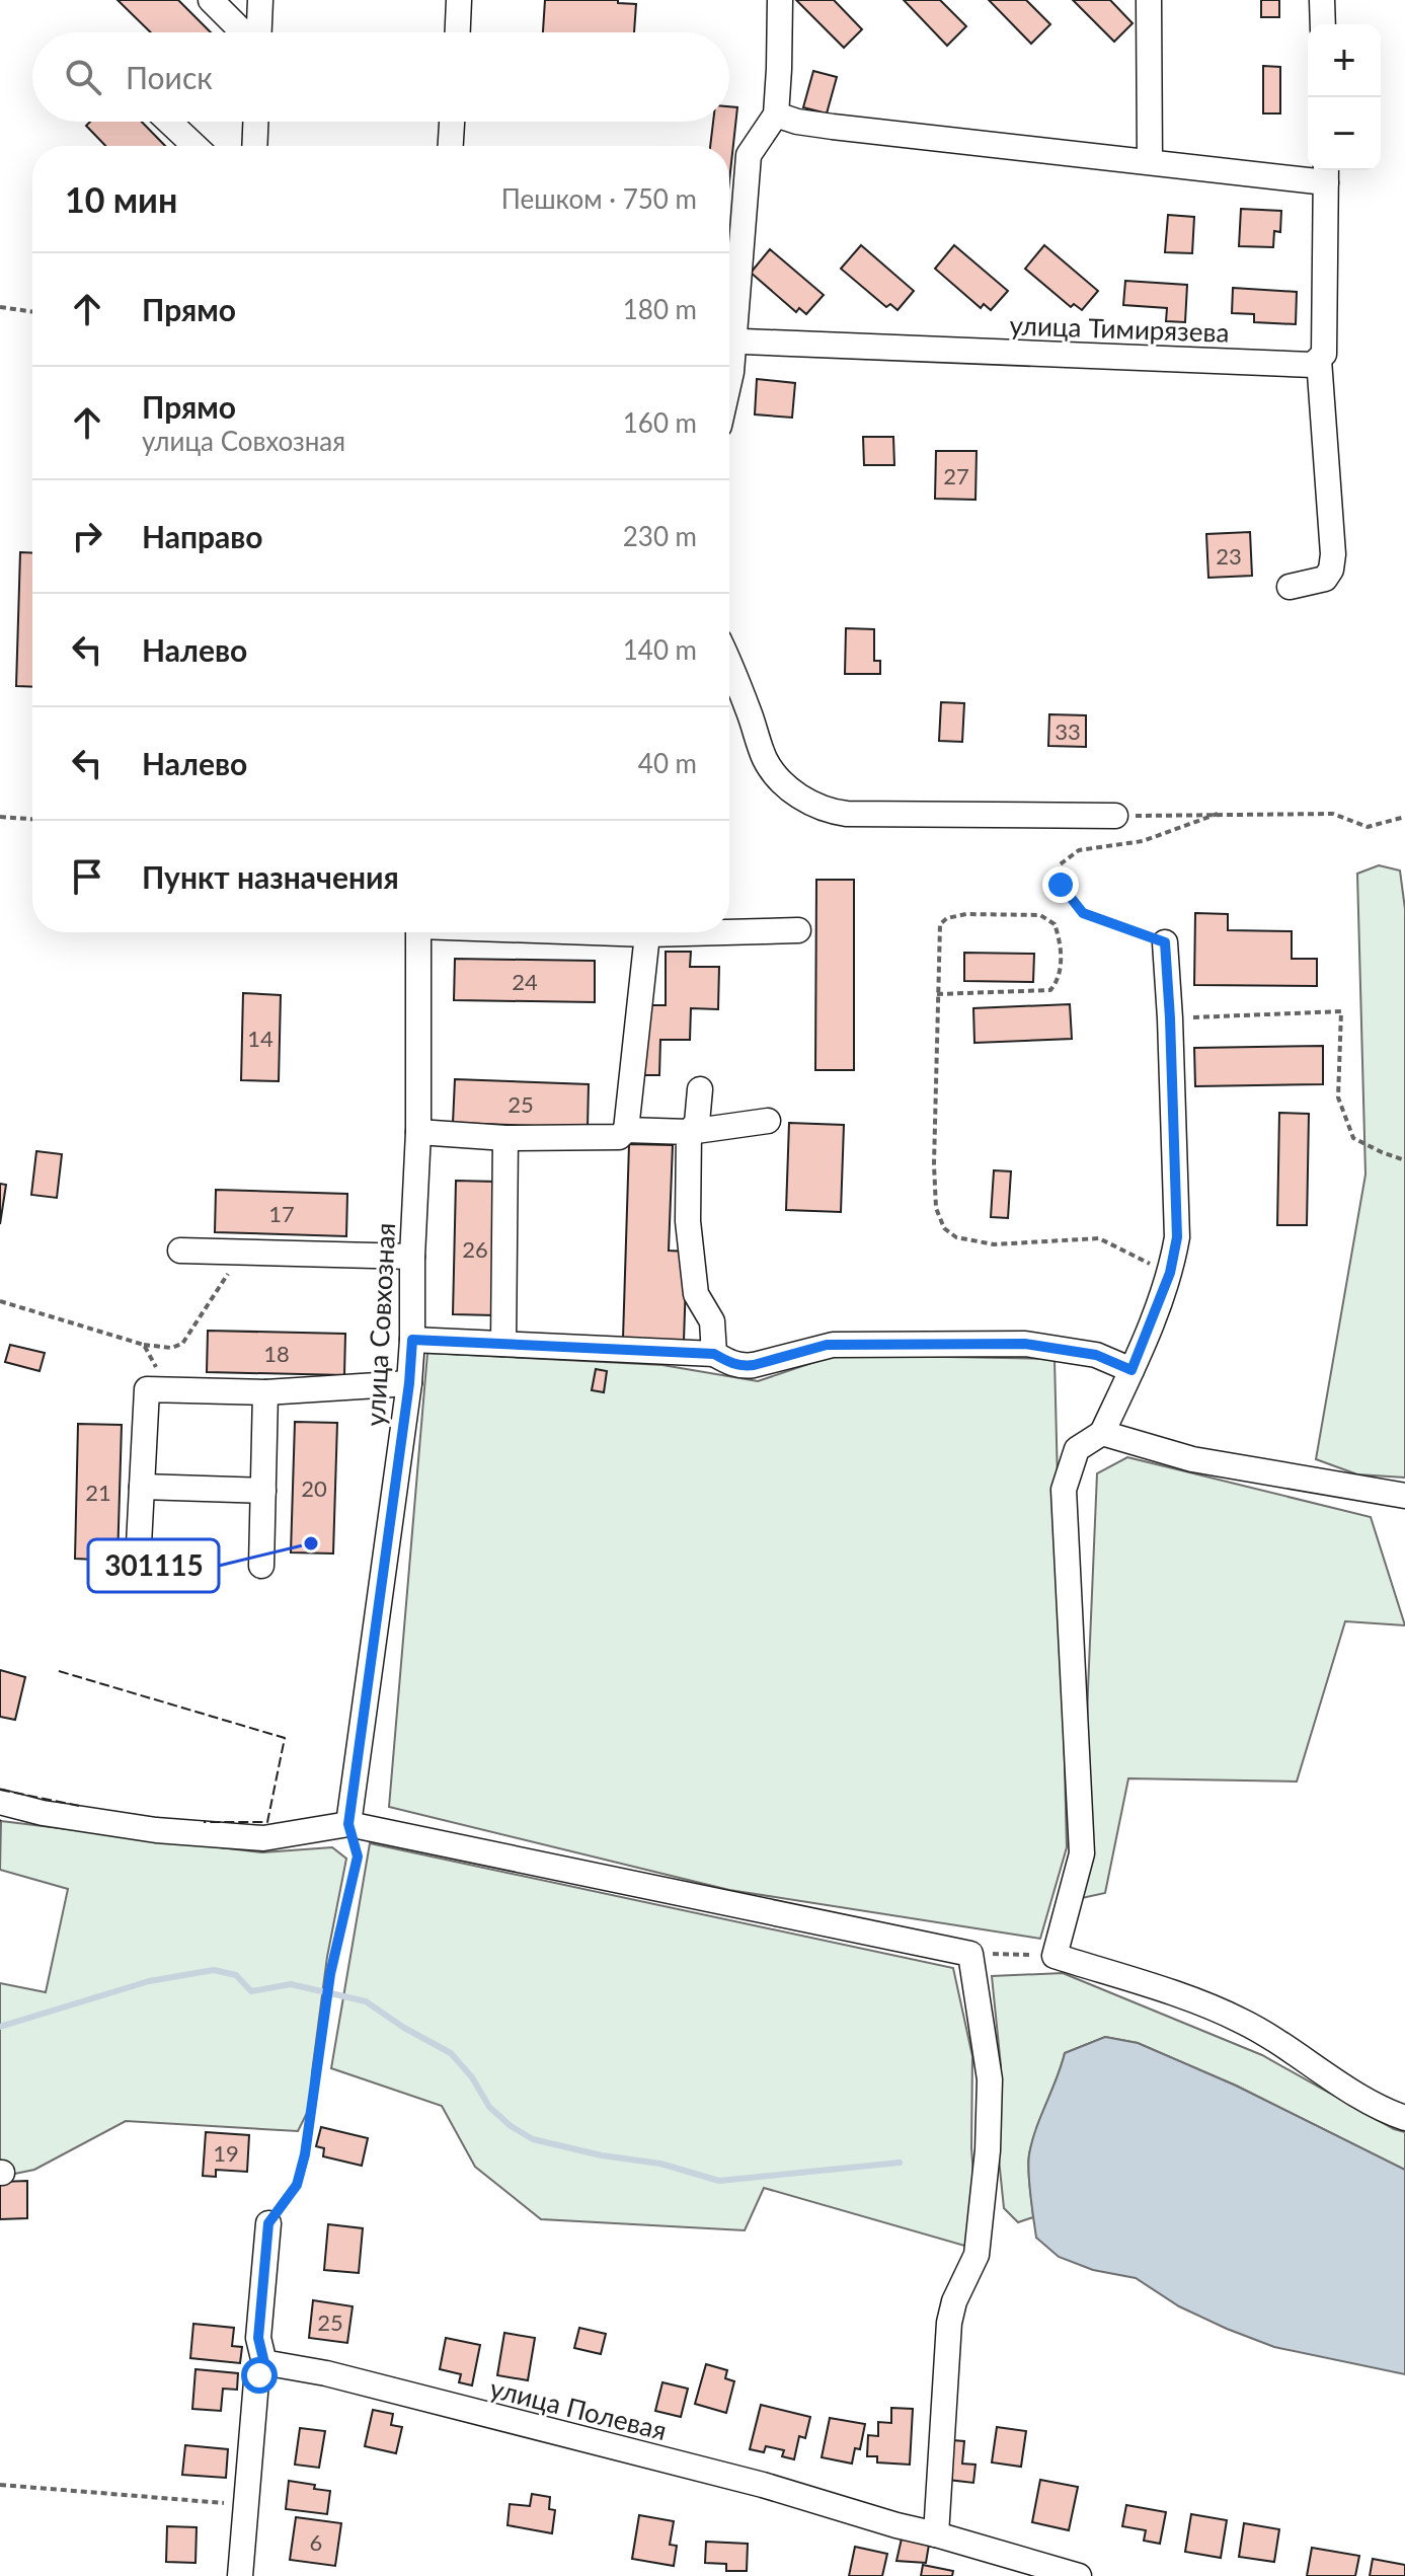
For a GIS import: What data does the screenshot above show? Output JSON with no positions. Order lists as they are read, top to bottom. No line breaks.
{"streets":{"street":["улица Тимирязева","улица Совхозная","улица Полевая"]},"places":["301115"],"house_numbers":["27","23","33","24","14","25","17","26","18","20","21","19","25","6"],"page":{"map_buttons":["+","−"],"search":"Поиск","heading":["10 мин","Пешком · 750 m"],"list":[["Прямо","180 m"],["Прямо","улица Совхозная","160 m"],["Направо","230 m"],["Налево","140 m"],["Налево","40 m"],"Пункт назначения"]}}
